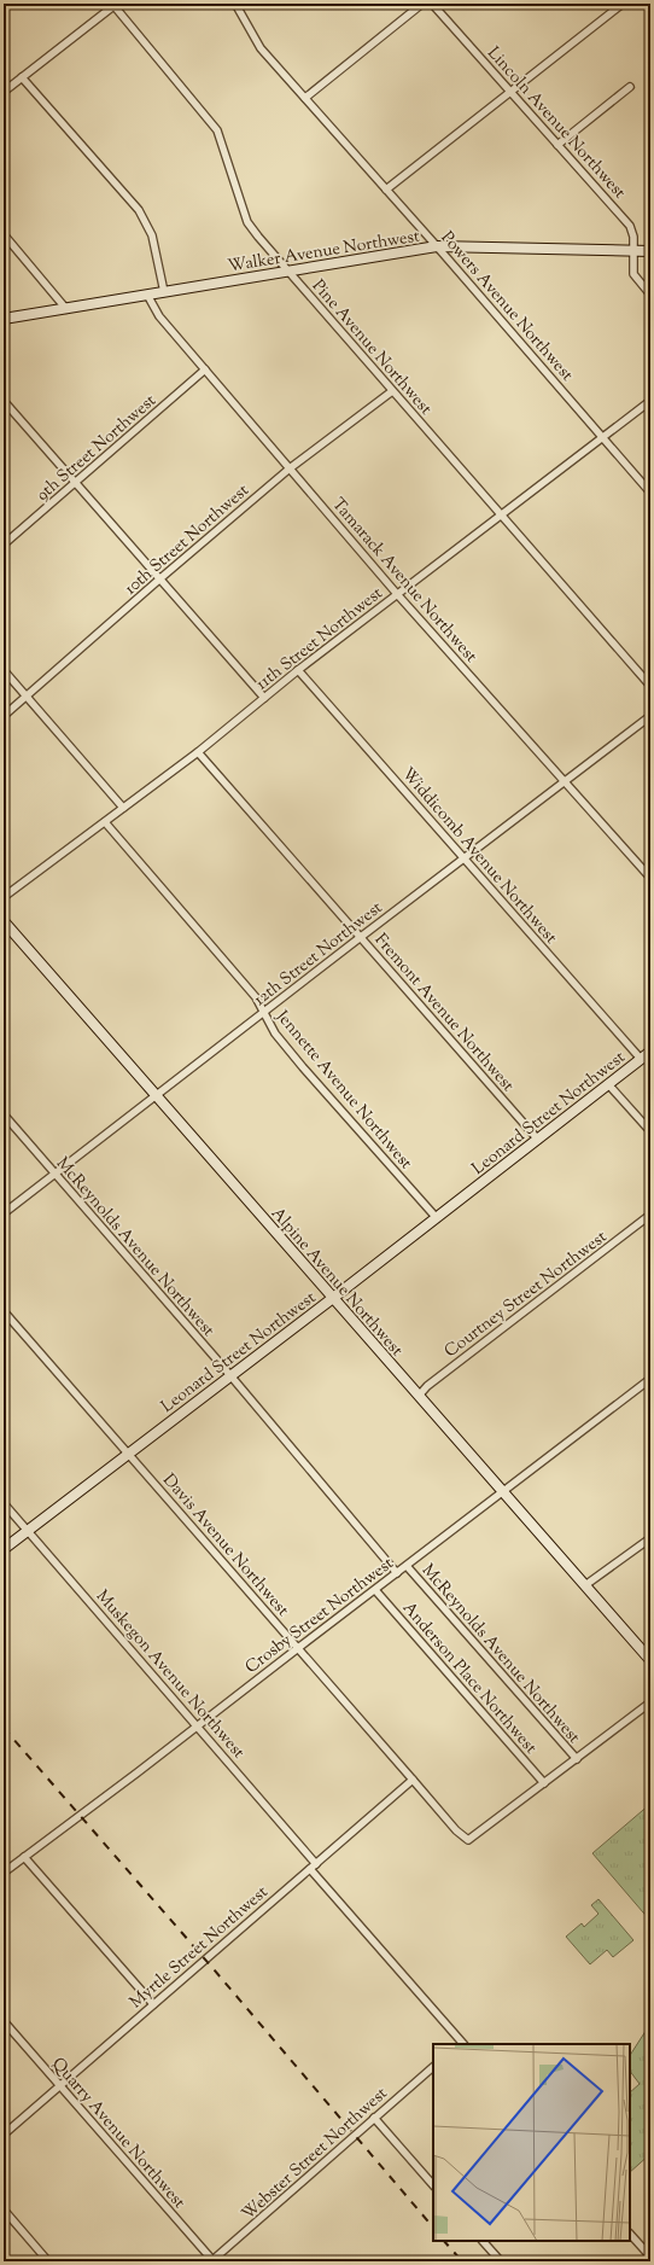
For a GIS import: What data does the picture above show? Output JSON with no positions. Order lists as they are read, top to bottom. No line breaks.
{"streets":{"main road":["Walker Avenue Northwest","Leonard Street Northwest","Alpine Avenue Northwest"],"street":["Lincoln Avenue Northwest","Powers Avenue Northwest","Pine Avenue Northwest","9th Street Northwest","10th Street Northwest","Tamarack Avenue Northwest","11th Street Northwest","Widdicomb Avenue Northwest","12th Street Northwest","Fremont Avenue Northwest","Jennette Avenue Northwest","McReynolds Avenue Northwest","Courtney Street Northwest","Davis Avenue Northwest","Crosby Street Northwest","Muskegon Avenue Northwest","Anderson Place Northwest","Myrtle Street Northwest","Quarry Avenue Northwest","Webster Street Northwest"]},"crossings":[["Lincoln Avenue Northwest","Walker Avenue Northwest"],["Walker Avenue Northwest","Powers Avenue Northwest"],["Walker Avenue Northwest","Pine Avenue Northwest"],["Walker Avenue Northwest","Tamarack Avenue Northwest"],["Powers Avenue Northwest","11th Street Northwest"],["Pine Avenue Northwest","10th Street Northwest"],["Pine Avenue Northwest","11th Street Northwest"],["9th Street Northwest","Tamarack Avenue Northwest"],["10th Street Northwest","Tamarack Avenue Northwest"],["Tamarack Avenue Northwest","11th Street Northwest"],["Tamarack Avenue Northwest","12th Street Northwest"],["11th Street Northwest","Widdicomb Avenue Northwest"],["11th Street Northwest","Fremont Avenue Northwest"],["11th Street Northwest","Jennette Avenue Northwest"],["Widdicomb Avenue Northwest","12th Street Northwest"],["Widdicomb Avenue Northwest","Leonard Street Northwest"],["12th Street Northwest","Fremont Avenue Northwest"],["12th Street Northwest","Jennette Avenue Northwest"],["12th Street Northwest","McReynolds Avenue Northwest"],["12th Street Northwest","Alpine Avenue Northwest"],["Fremont Avenue Northwest","Leonard Street Northwest"],["Jennette Avenue Northwest","Leonard Street Northwest"],["Leonard Street Northwest","McReynolds Avenue Northwest"],["Leonard Street Northwest","Alpine Avenue Northwest"],["Leonard Street Northwest","Davis Avenue Northwest"],["Leonard Street Northwest","Muskegon Avenue Northwest"],["McReynolds Avenue Northwest","Crosby Street Northwest"],["Alpine Avenue Northwest","Courtney Street Northwest"],["Alpine Avenue Northwest","Crosby Street Northwest"],["Davis Avenue Northwest","Crosby Street Northwest"],["Davis Avenue Northwest","Anderson Place Northwest"],["Davis Avenue Northwest","Myrtle Street Northwest"],["Crosby Street Northwest","Muskegon Avenue Northwest"],["Crosby Street Northwest","Anderson Place Northwest"],["Muskegon Avenue Northwest","Myrtle Street Northwest"],["Myrtle Street Northwest","Quarry Avenue Northwest"],["Quarry Avenue Northwest","Webster Street Northwest"]]}
